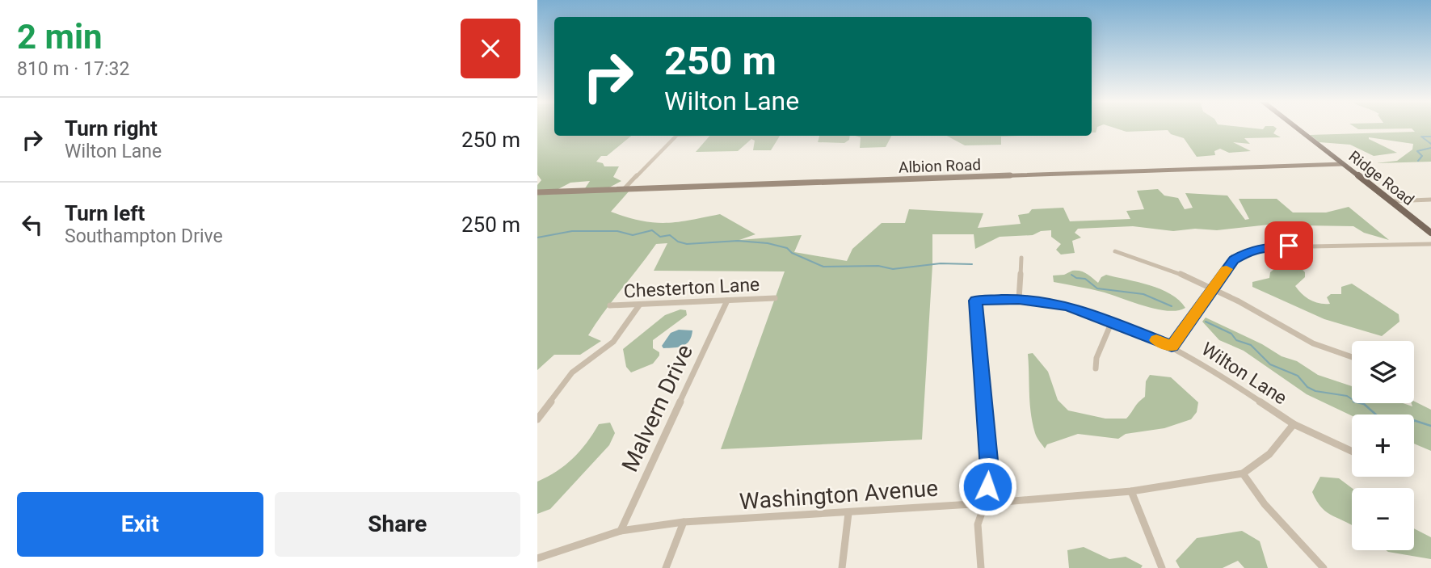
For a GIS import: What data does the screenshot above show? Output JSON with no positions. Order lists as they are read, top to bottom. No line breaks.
{"streets":{"main road":["Ridge Road"],"street":["Albion Road","Chesterton Lane","Wilton Lane","Malvern Drive","Washington Avenue"]},"crossings":[["Albion Road","Ridge Road"],["Chesterton Lane","Malvern Drive"],["Wilton Lane","Washington Avenue"],["Malvern Drive","Washington Avenue"]],"page":{"heading":["2 min","810 m · 17:32"],"turn":["250 m","Wilton Lane"],"list":[{"name":"Turn right","note":"Wilton Lane","value":"250 m"},{"name":"Turn left","note":"Southampton Drive","value":"250 m"}],"map_buttons":["+","−"],"buttons":["Exit","Share"]}}
